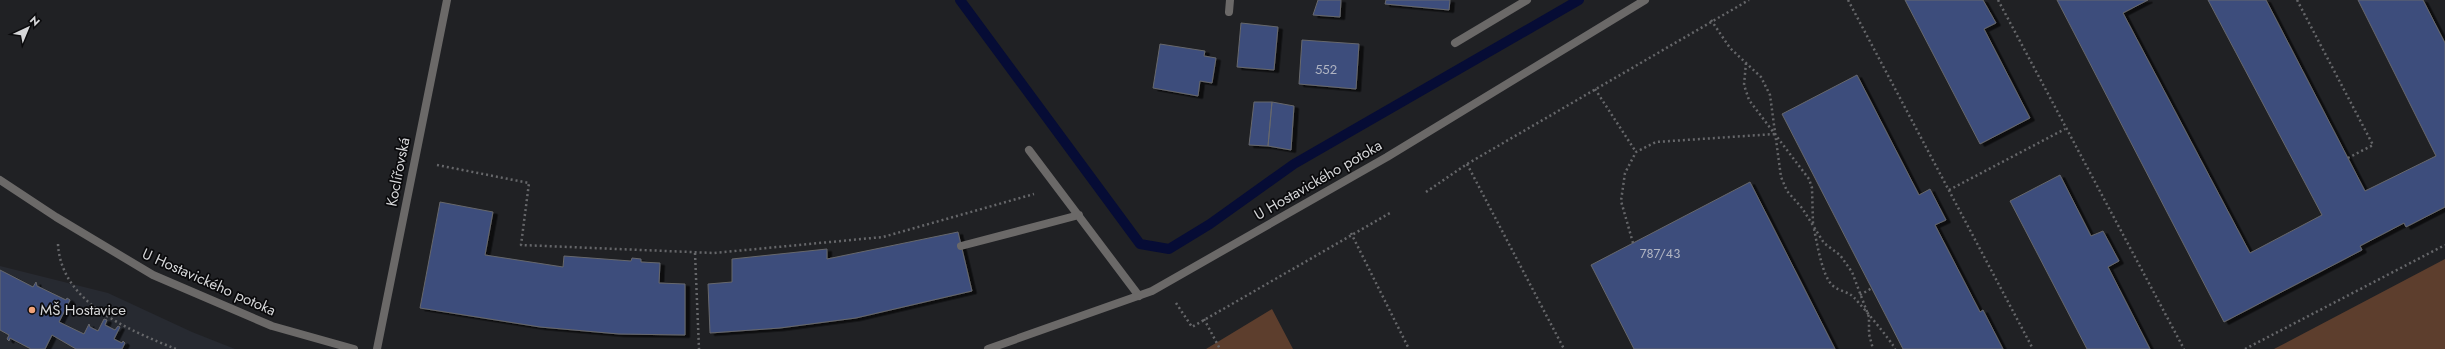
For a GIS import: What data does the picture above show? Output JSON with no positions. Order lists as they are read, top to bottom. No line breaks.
{"streets":{"street":["Koclířovská","U Hostavického potoka"]},"places":["MŠ Hostavice"],"house_numbers":["552","787/43"],"north":"top right"}
